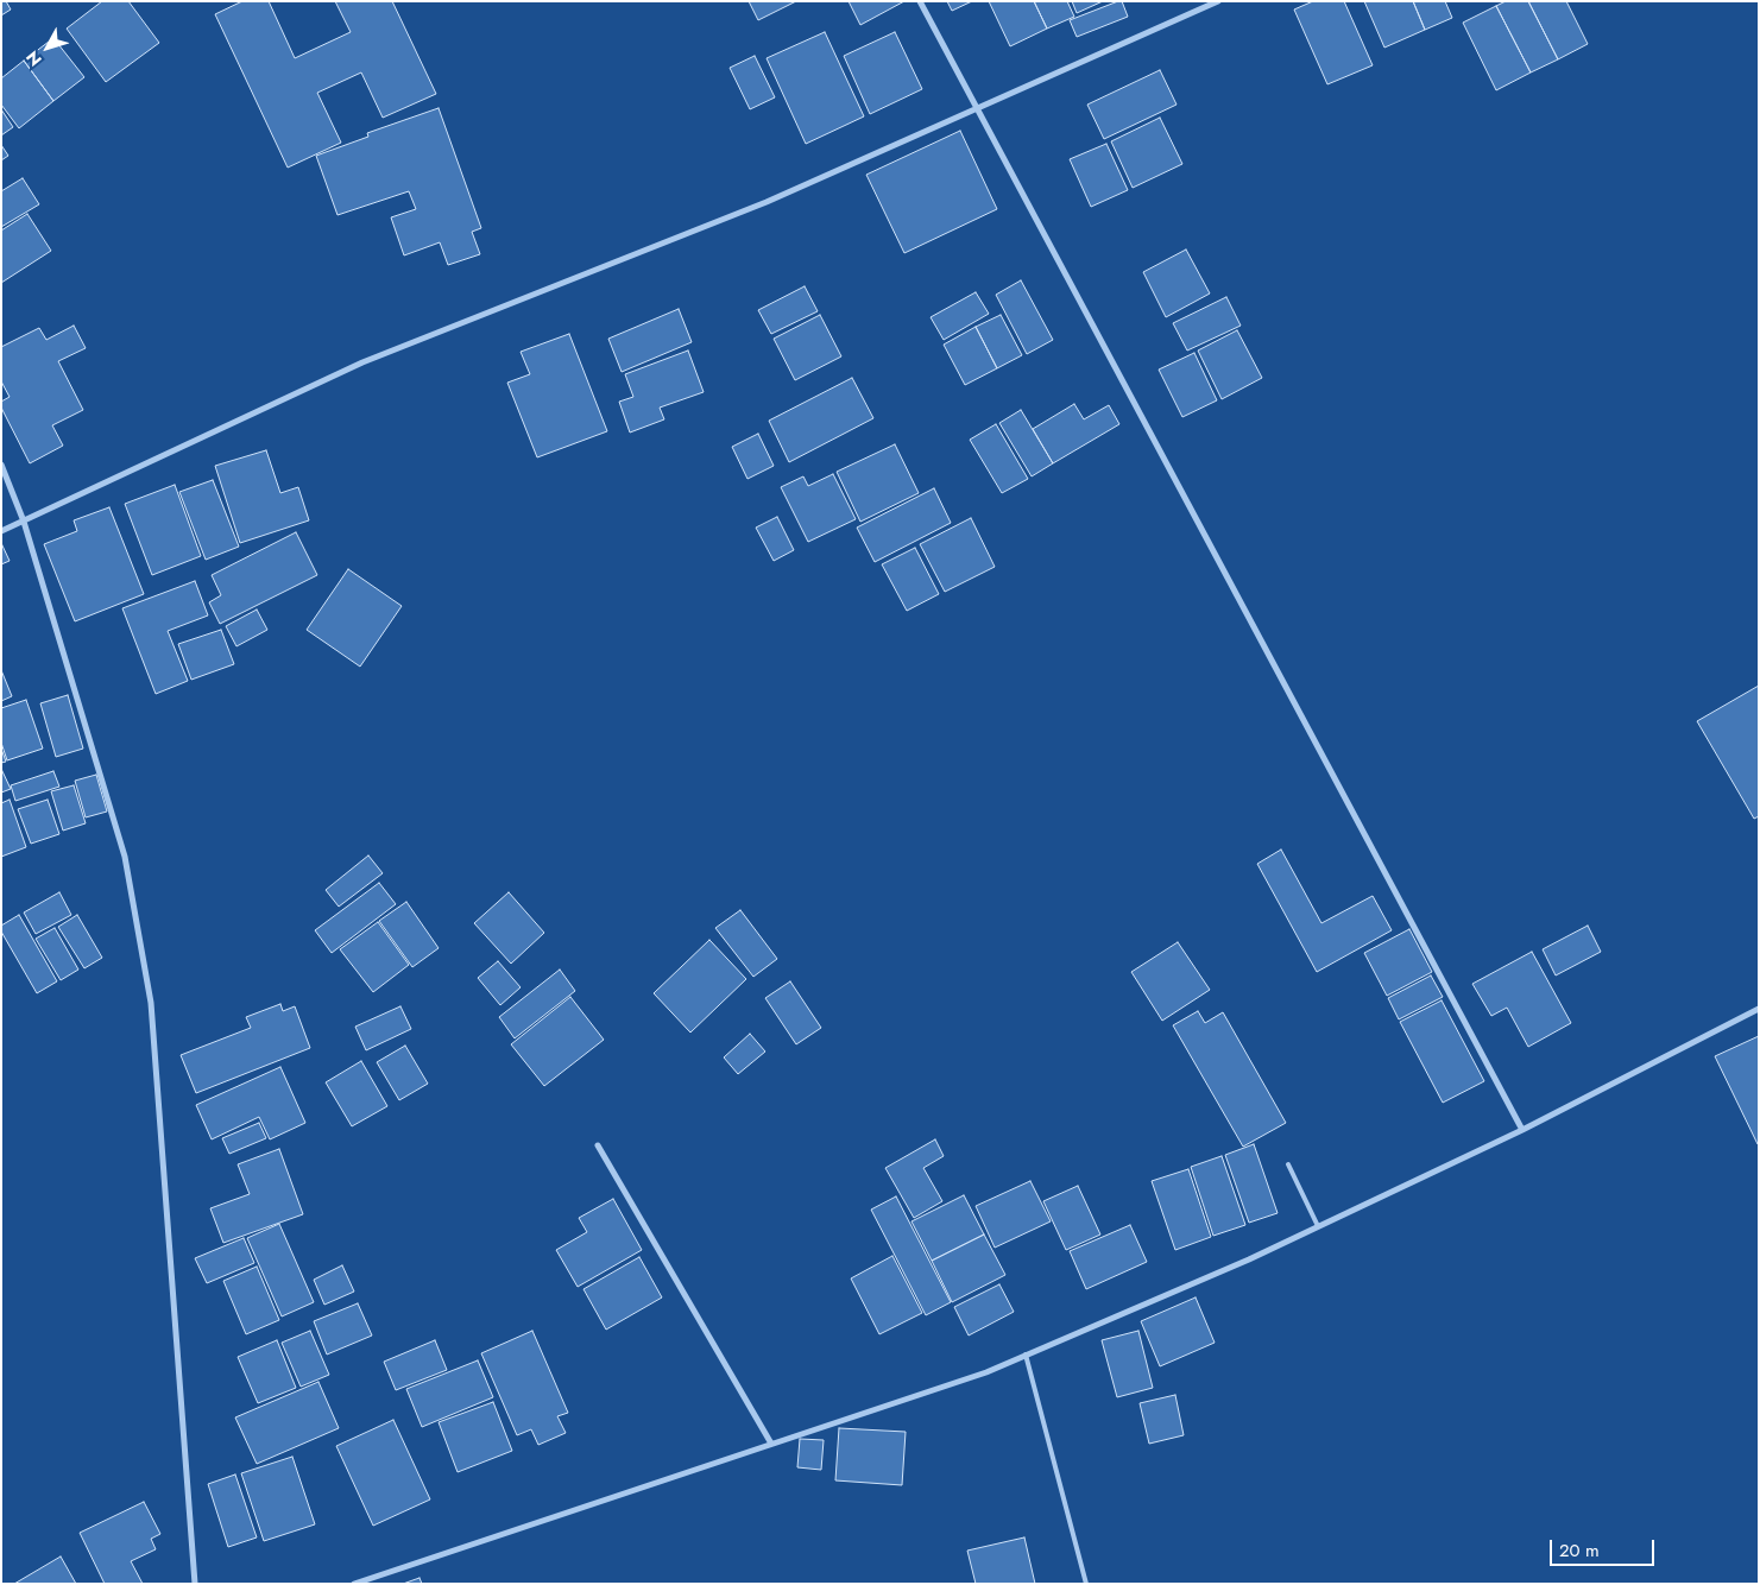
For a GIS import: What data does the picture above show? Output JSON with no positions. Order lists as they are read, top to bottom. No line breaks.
{"scale_bar":"20 m","north":"bottom left"}
